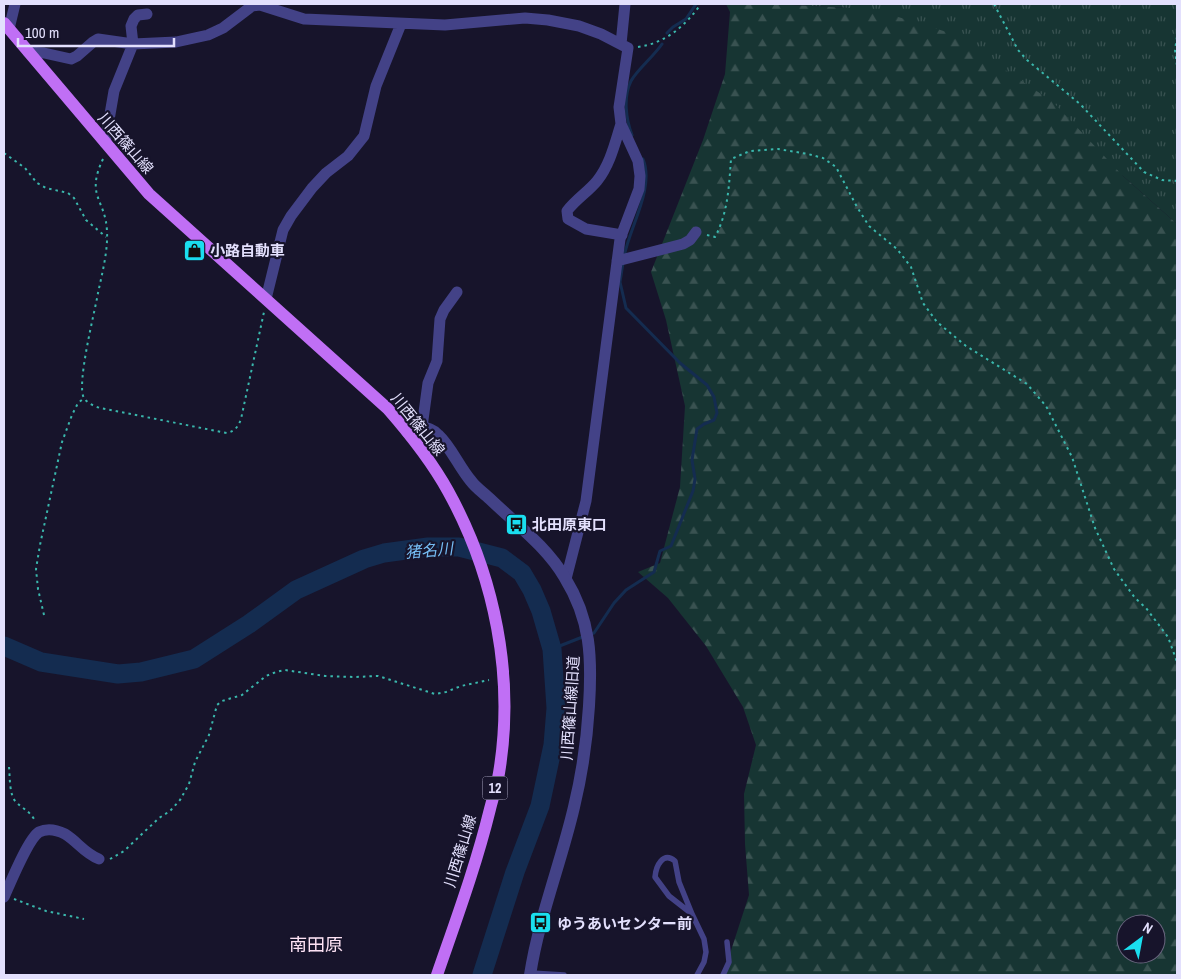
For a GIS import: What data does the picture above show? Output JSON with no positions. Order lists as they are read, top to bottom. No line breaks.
{"streets":{"main road":["川西篠山線","12"],"street":["川西篠山線旧道"]},"districts":["南田原"],"water":["猪名川"],"places":{"shop":["小路自動車"],"bus stop":["北田原東口","ゆうあいセンター前"]},"scale_bar":"100 m","north":"top right"}
